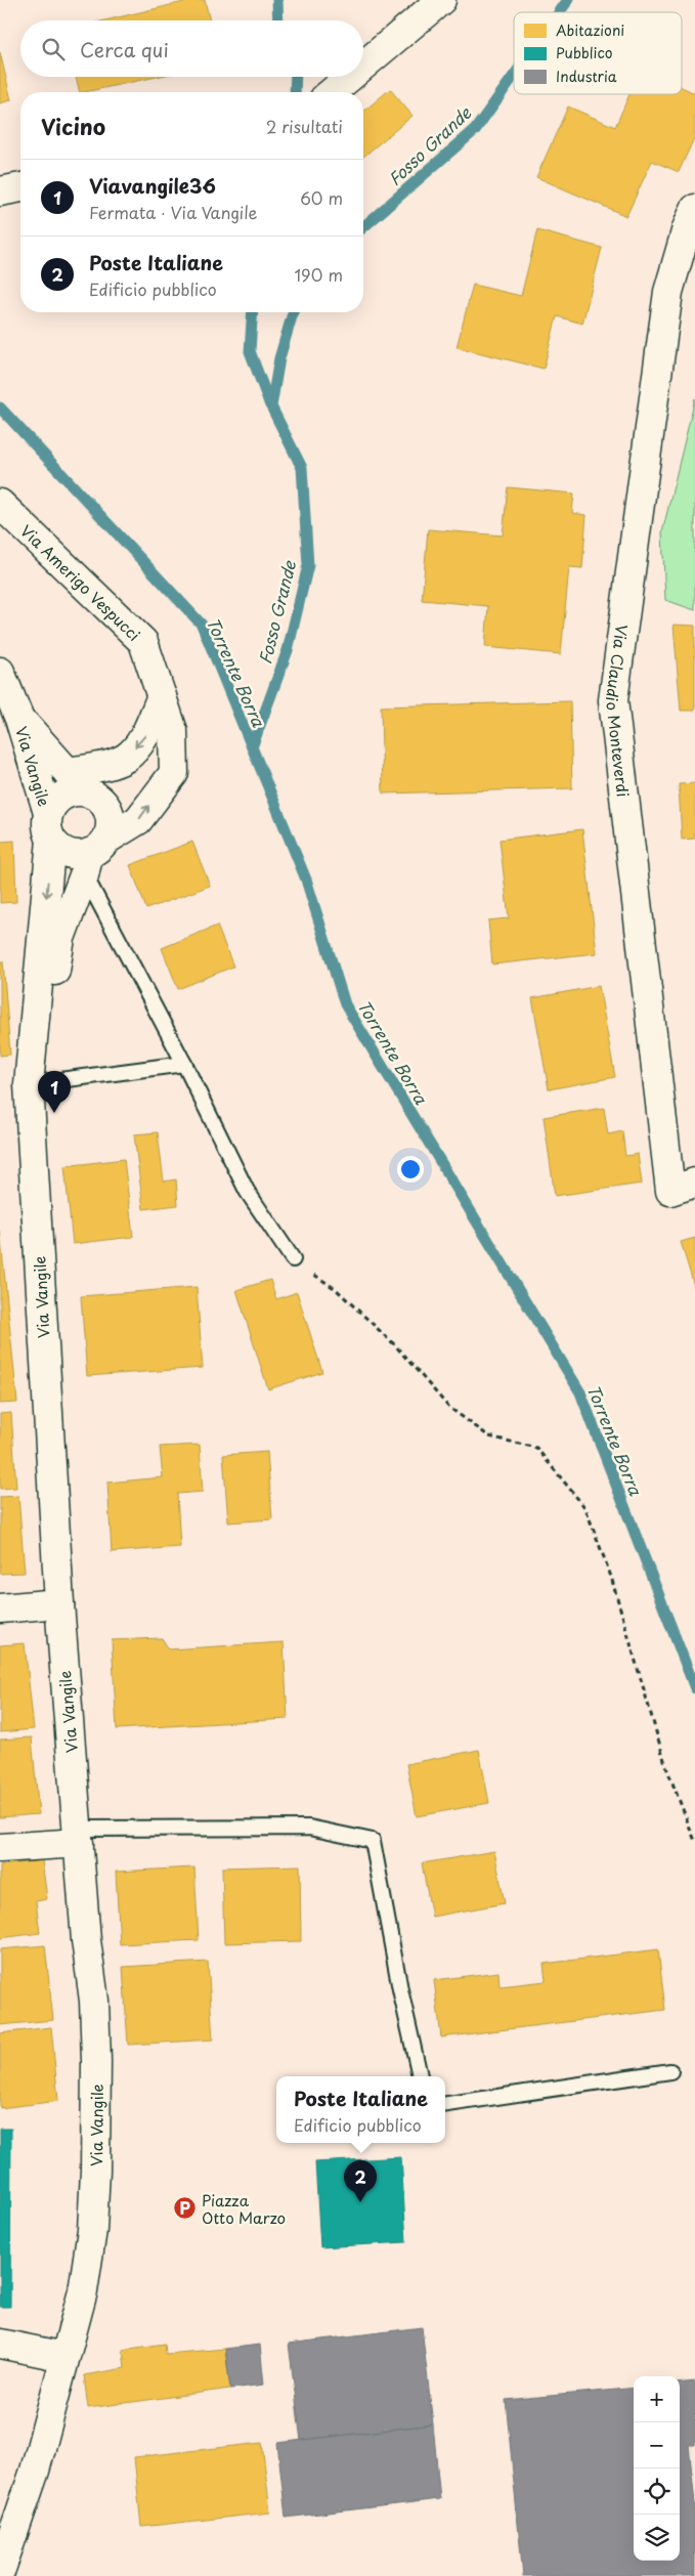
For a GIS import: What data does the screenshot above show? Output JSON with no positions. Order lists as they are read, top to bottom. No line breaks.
{"streets":{"street":["Via Amerigo Vespucci","Via Claudio Monteverdi","Via Vangile"]},"crossings":[["Via Amerigo Vespucci","Via Vangile"]],"one_way":["Via Amerigo Vespucci"],"water":["Fosso Grande","Torrente Borra"],"places":{"parking":["Piazza Otto Marzo"]},"legend":["Abitazioni","Pubblico","Industria"],"page":{"search":"Cerca qui","heading":["Vicino","2 risultati"],"list":[{"mark":"1","name":"Viavangile36","note":"Fermata · Via Vangile","value":"60 m"},{"mark":"2","name":"Poste Italiane","note":"Edificio pubblico","value":"190 m"}],"pins":["1","2"],"popup":["Poste Italiane","Edificio pubblico"],"map_buttons":["+","−"]}}
